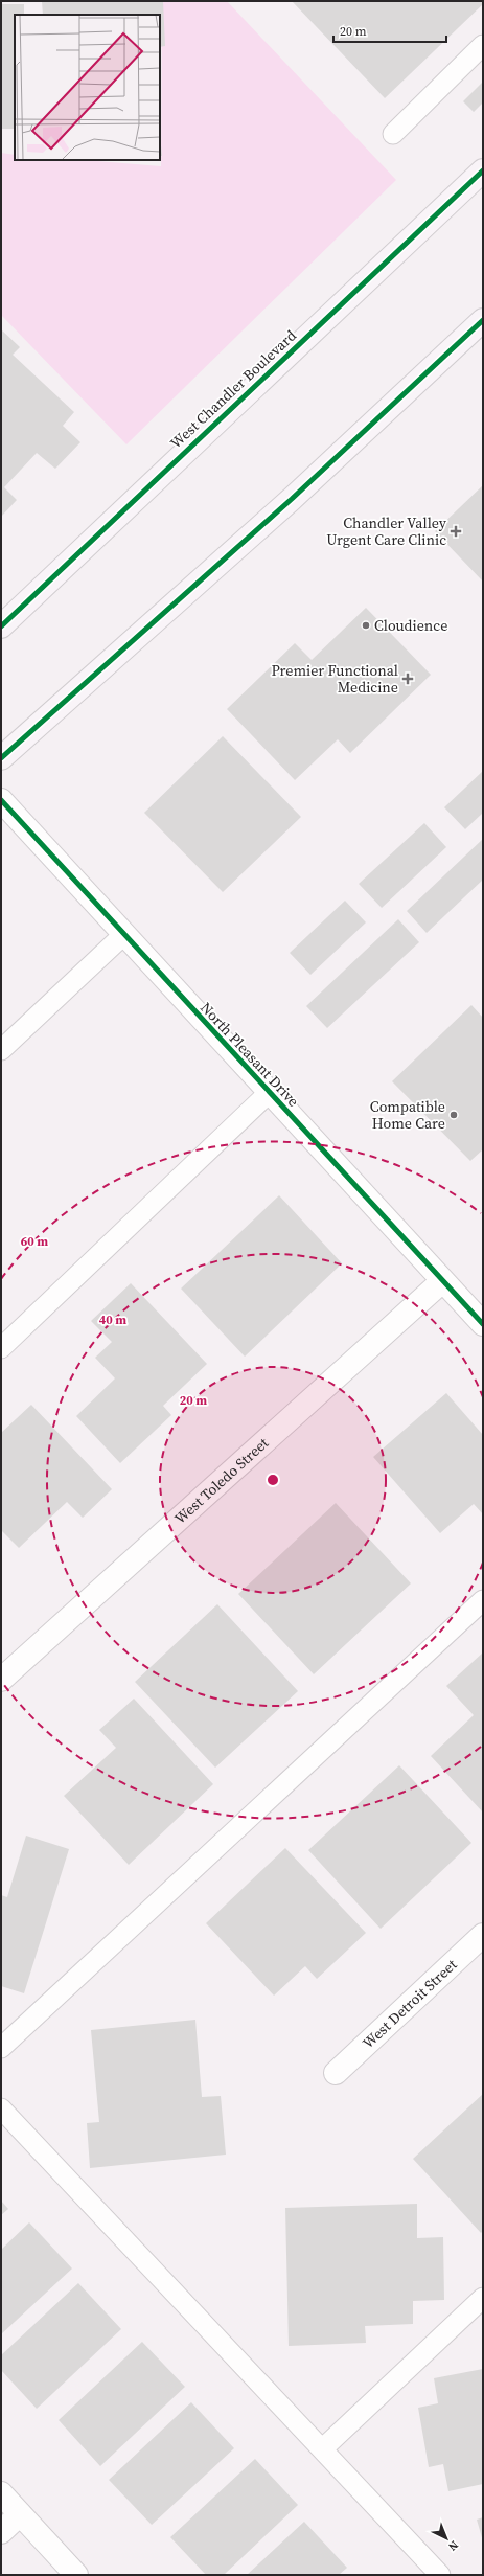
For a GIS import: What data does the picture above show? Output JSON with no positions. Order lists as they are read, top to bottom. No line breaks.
{"streets":{"main road":["West Chandler Boulevard"],"street":["North Pleasant Drive","West Toledo Street","West Detroit Street"]},"crossings":[["North Pleasant Drive","West Toledo Street"]],"places":{"health":["Chandler Valley Urgent Care Clinic","Premier Functional Medicine"],"other":["Cloudience","Compatible Home Care"]},"scale_bar":"20 m","north":"bottom right","rings":["60 m","40 m","20 m"]}
